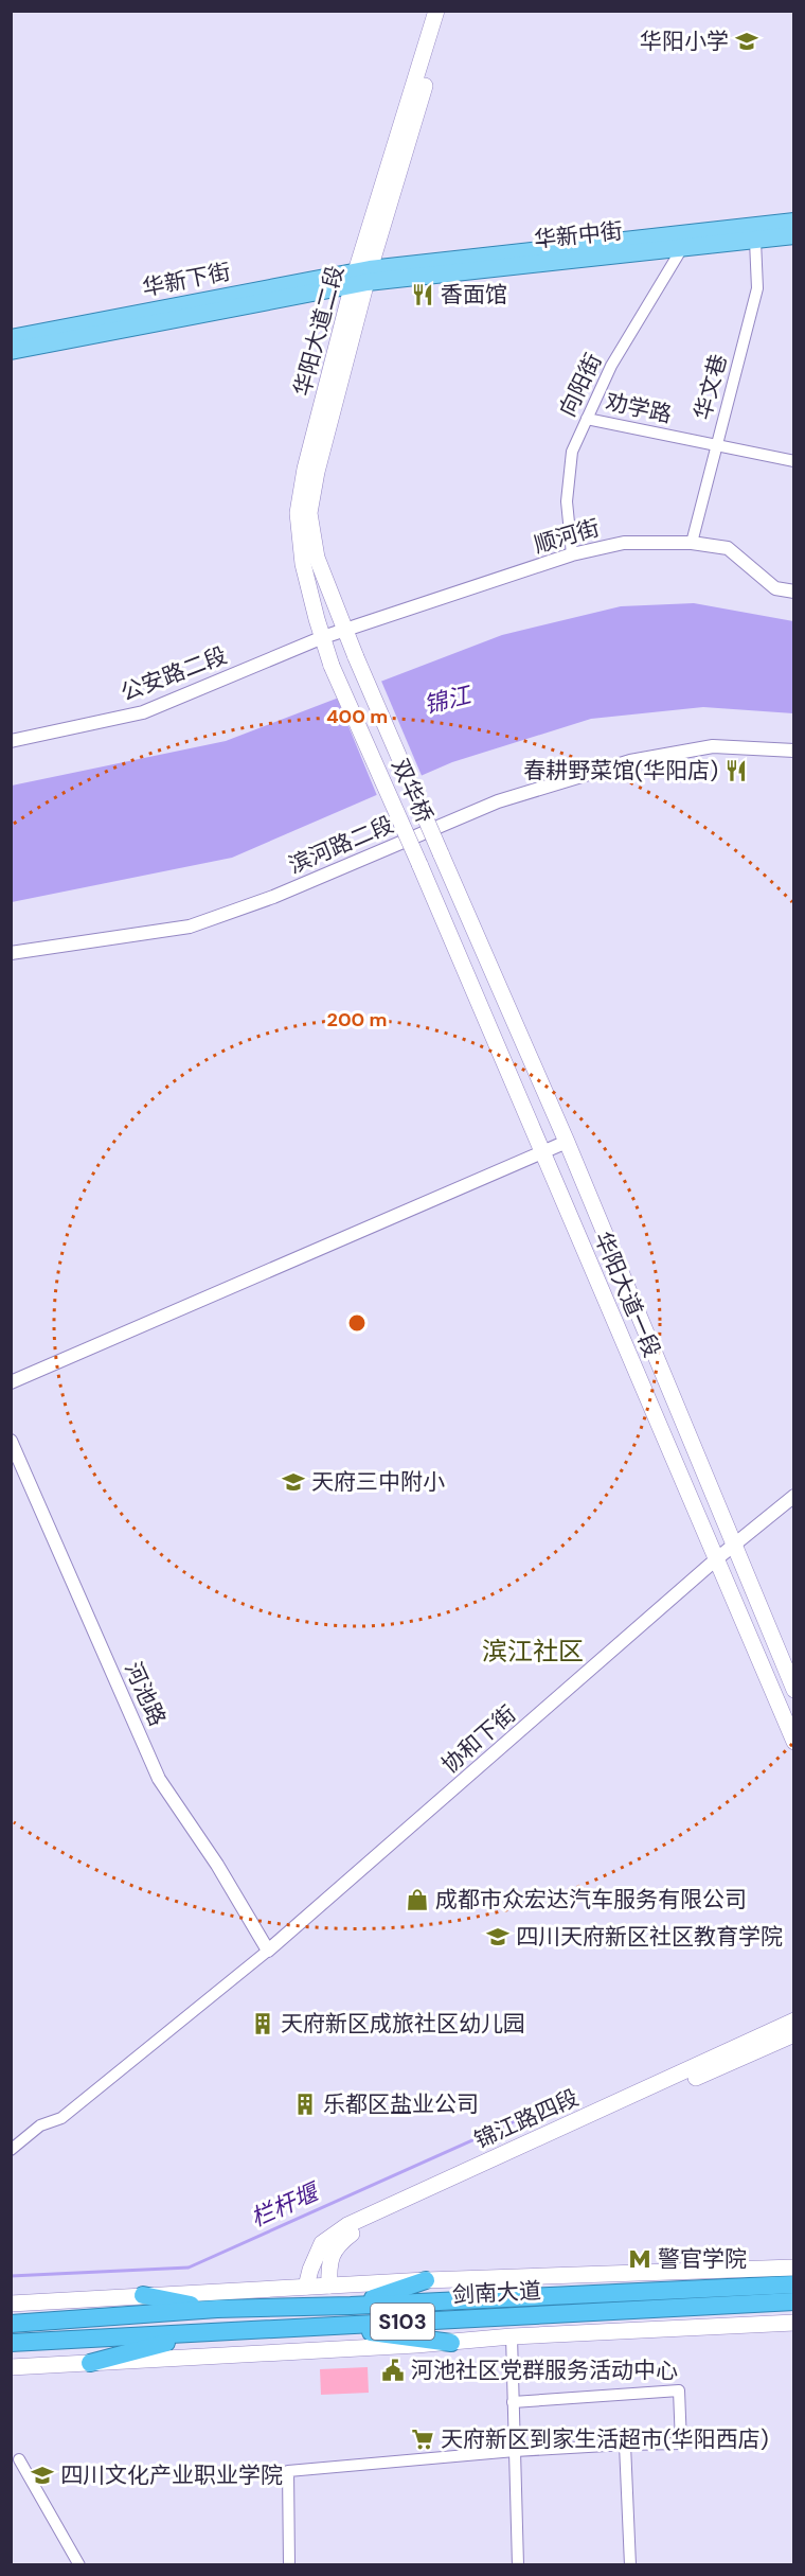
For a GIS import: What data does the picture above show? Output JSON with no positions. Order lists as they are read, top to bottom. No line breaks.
{"streets":{"highway":["剑南大道","S103"],"main road":["华新中街","华新下街","华阳大道二段","双华桥","华阳大道一段","锦江路四段"],"street":["向阳街","华文巷","劝学路","顺河街","公安路二段","滨河路二段","河池路","协和下街"]},"crossings":[["华新中街","华新下街"],["华新中街","华阳大道二段"],["华新中街","向阳街"],["华新中街","华文巷"],["华新下街","华阳大道二段"],["华阳大道二段","顺河街"],["华阳大道二段","公安路二段"],["华阳大道二段","双华桥"],["华阳大道二段","华阳大道一段"],["向阳街","劝学路"],["向阳街","顺河街"],["华文巷","劝学路"],["华文巷","顺河街"],["顺河街","公安路二段"],["双华桥","华阳大道一段"],["华阳大道一段","协和下街"],["河池路","协和下街"]],"districts":["滨江社区"],"water":["锦江","栏杆堰"],"places":{"school or university":["华阳小学","天府三中附小","四川天府新区社区教育学院","四川文化产业职业学院"],"restaurant":["香面馆","春耕野菜馆(华阳店)"],"shop":["成都市众宏达汽车服务有限公司"],"building":["天府新区成旅社区幼儿园","乐都区盐业公司"],"metro station":["警官学院"],"public building":["河池社区党群服务活动中心"],"supermarket":["天府新区到家生活超市(华阳西店)"]},"rings":["400 m","200 m"]}
